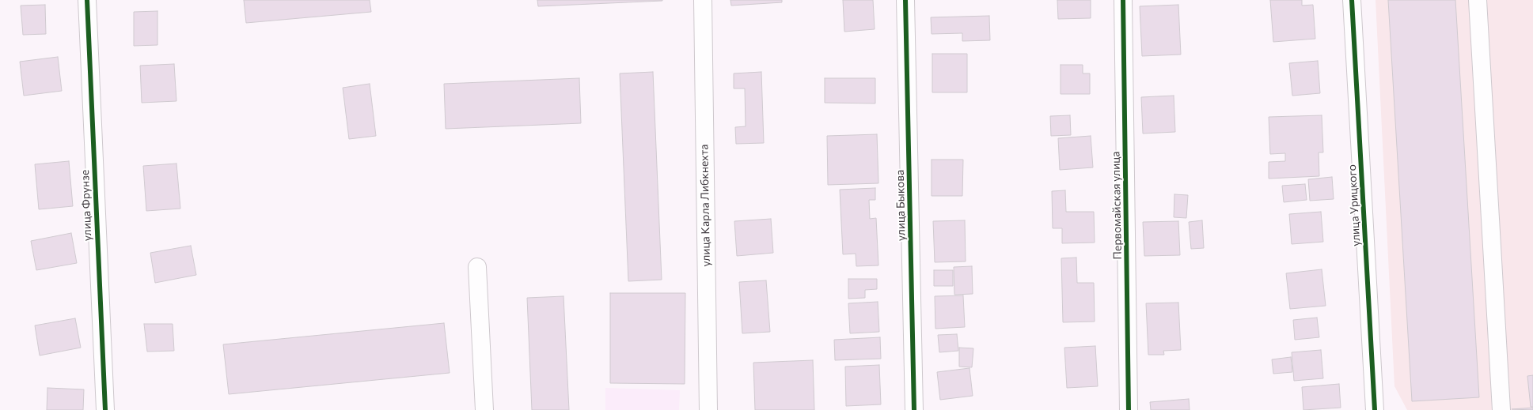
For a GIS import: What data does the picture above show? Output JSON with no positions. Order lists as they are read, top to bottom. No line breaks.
{"streets":{"street":["улица Фрунзе","улица Карла Либкнехта","улица Быкова","Первомайская улица","улица Урицкого"]}}
